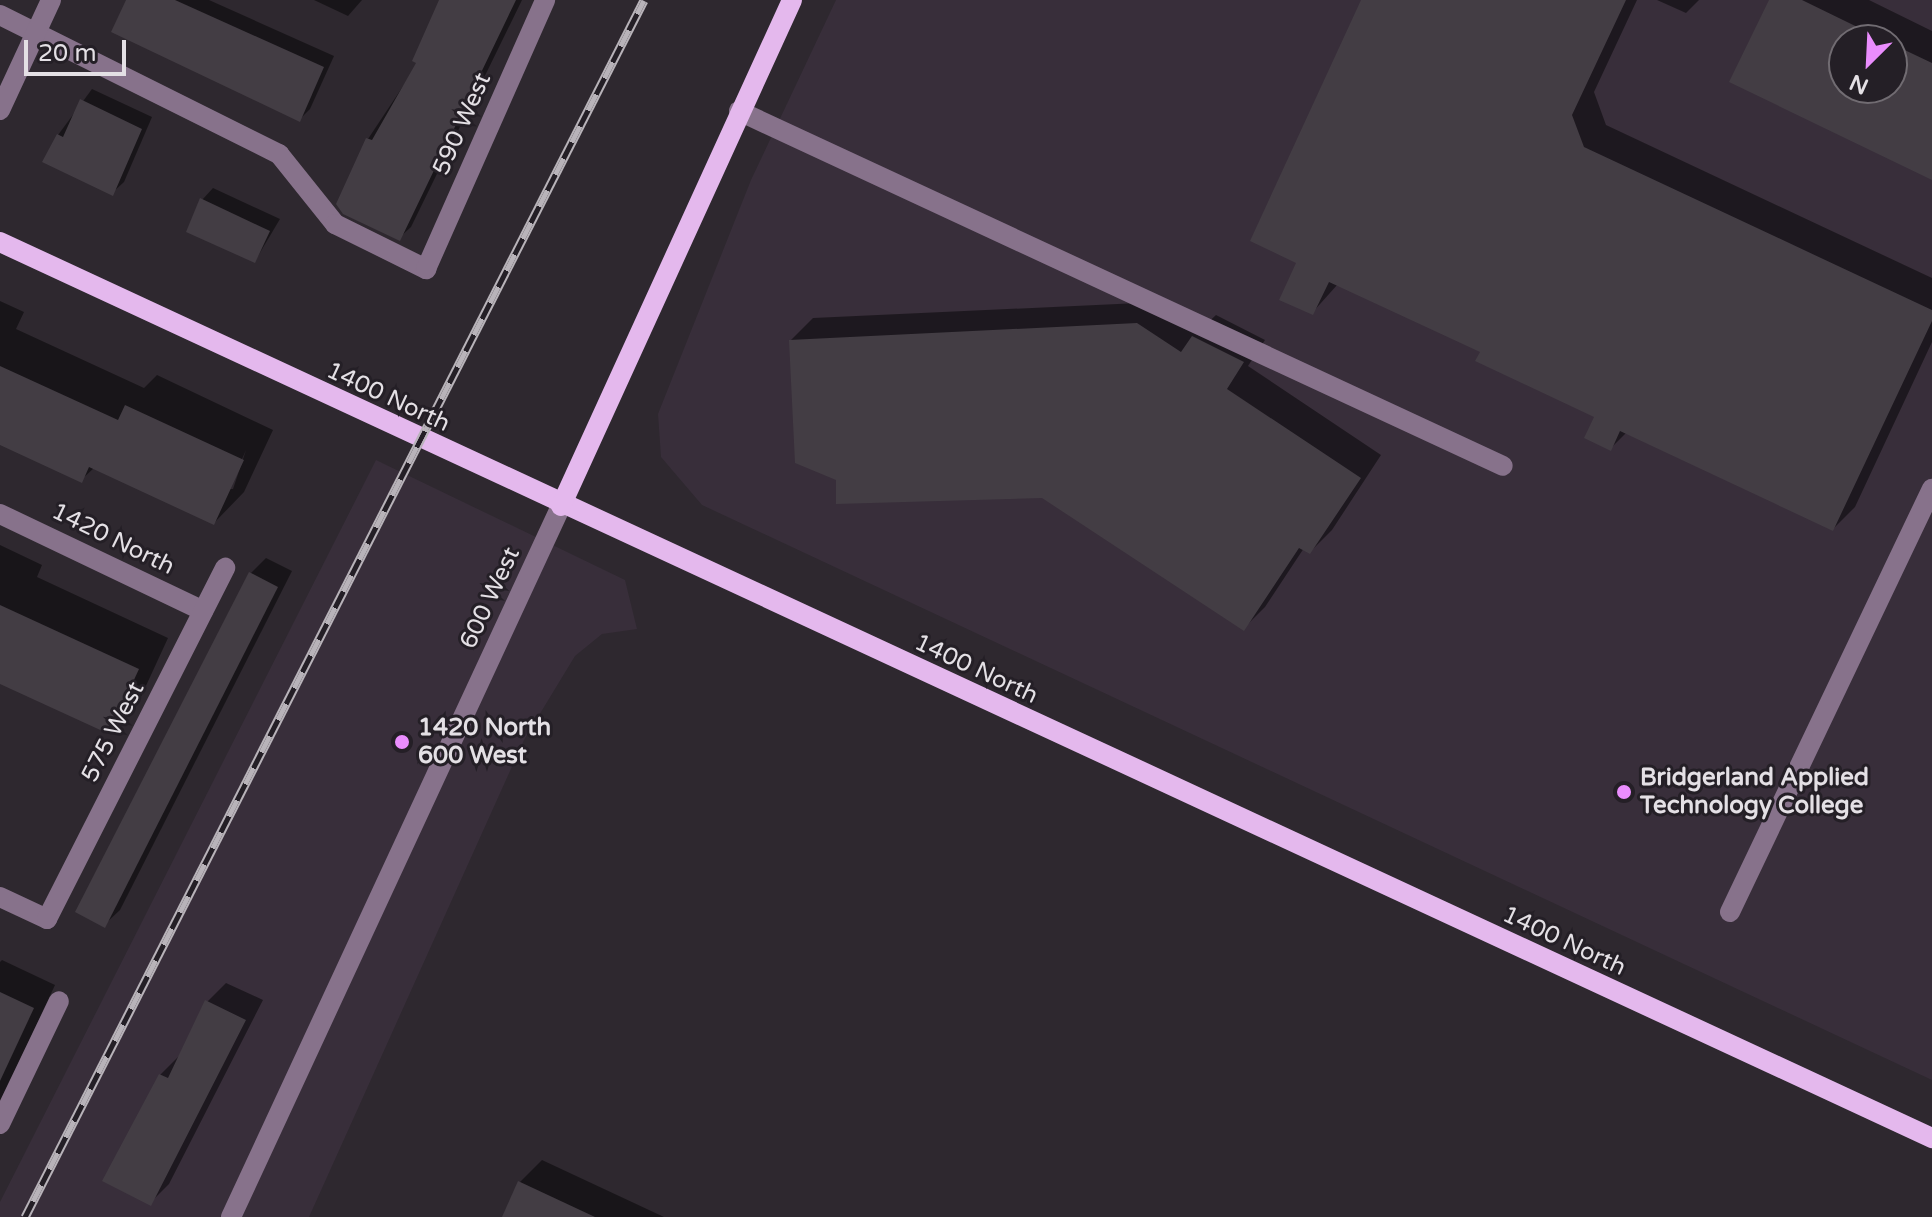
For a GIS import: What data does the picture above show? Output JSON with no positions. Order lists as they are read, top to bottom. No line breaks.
{"streets":{"main road":["1400 North","600 West"],"street":["590 West","1420 North","575 West"]},"crossings":[["1400 North","600 West"],["1420 North","575 West"]],"places":["1420 North 600 West","Bridgerland Applied Technology College"],"scale_bar":"20 m","north":"bottom left"}
